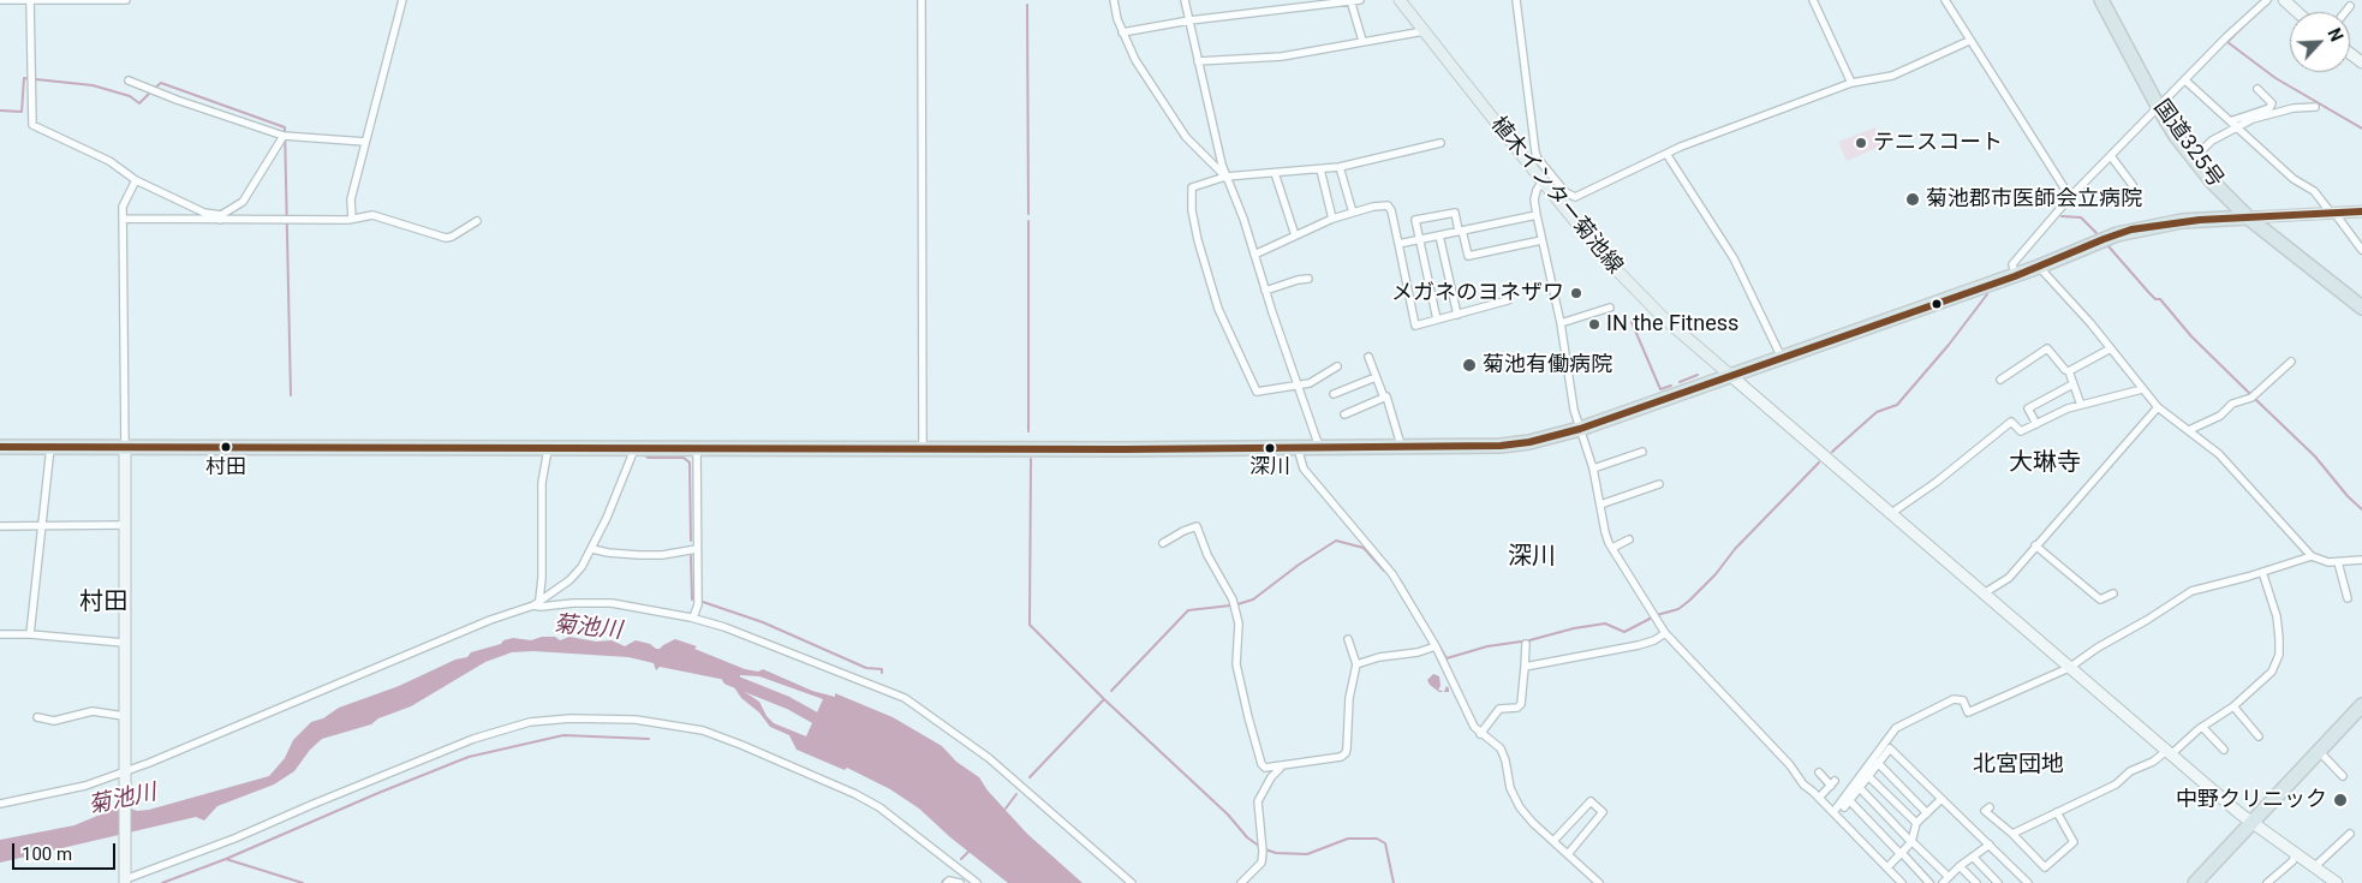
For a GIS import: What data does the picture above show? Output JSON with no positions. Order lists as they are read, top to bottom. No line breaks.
{"streets":{"highway":["国道325号"],"main road":["植木インター菊池線"]},"districts":["大琳寺","深川","村田","北宮団地"],"water":["菊池川"],"places":["テニスコート","菊池郡市医師会立病院","メガネのヨネザワ","IN the Fitness","菊池有働病院","村田","深川","中野クリニック"],"scale_bar":"100 m","north":"top right"}
